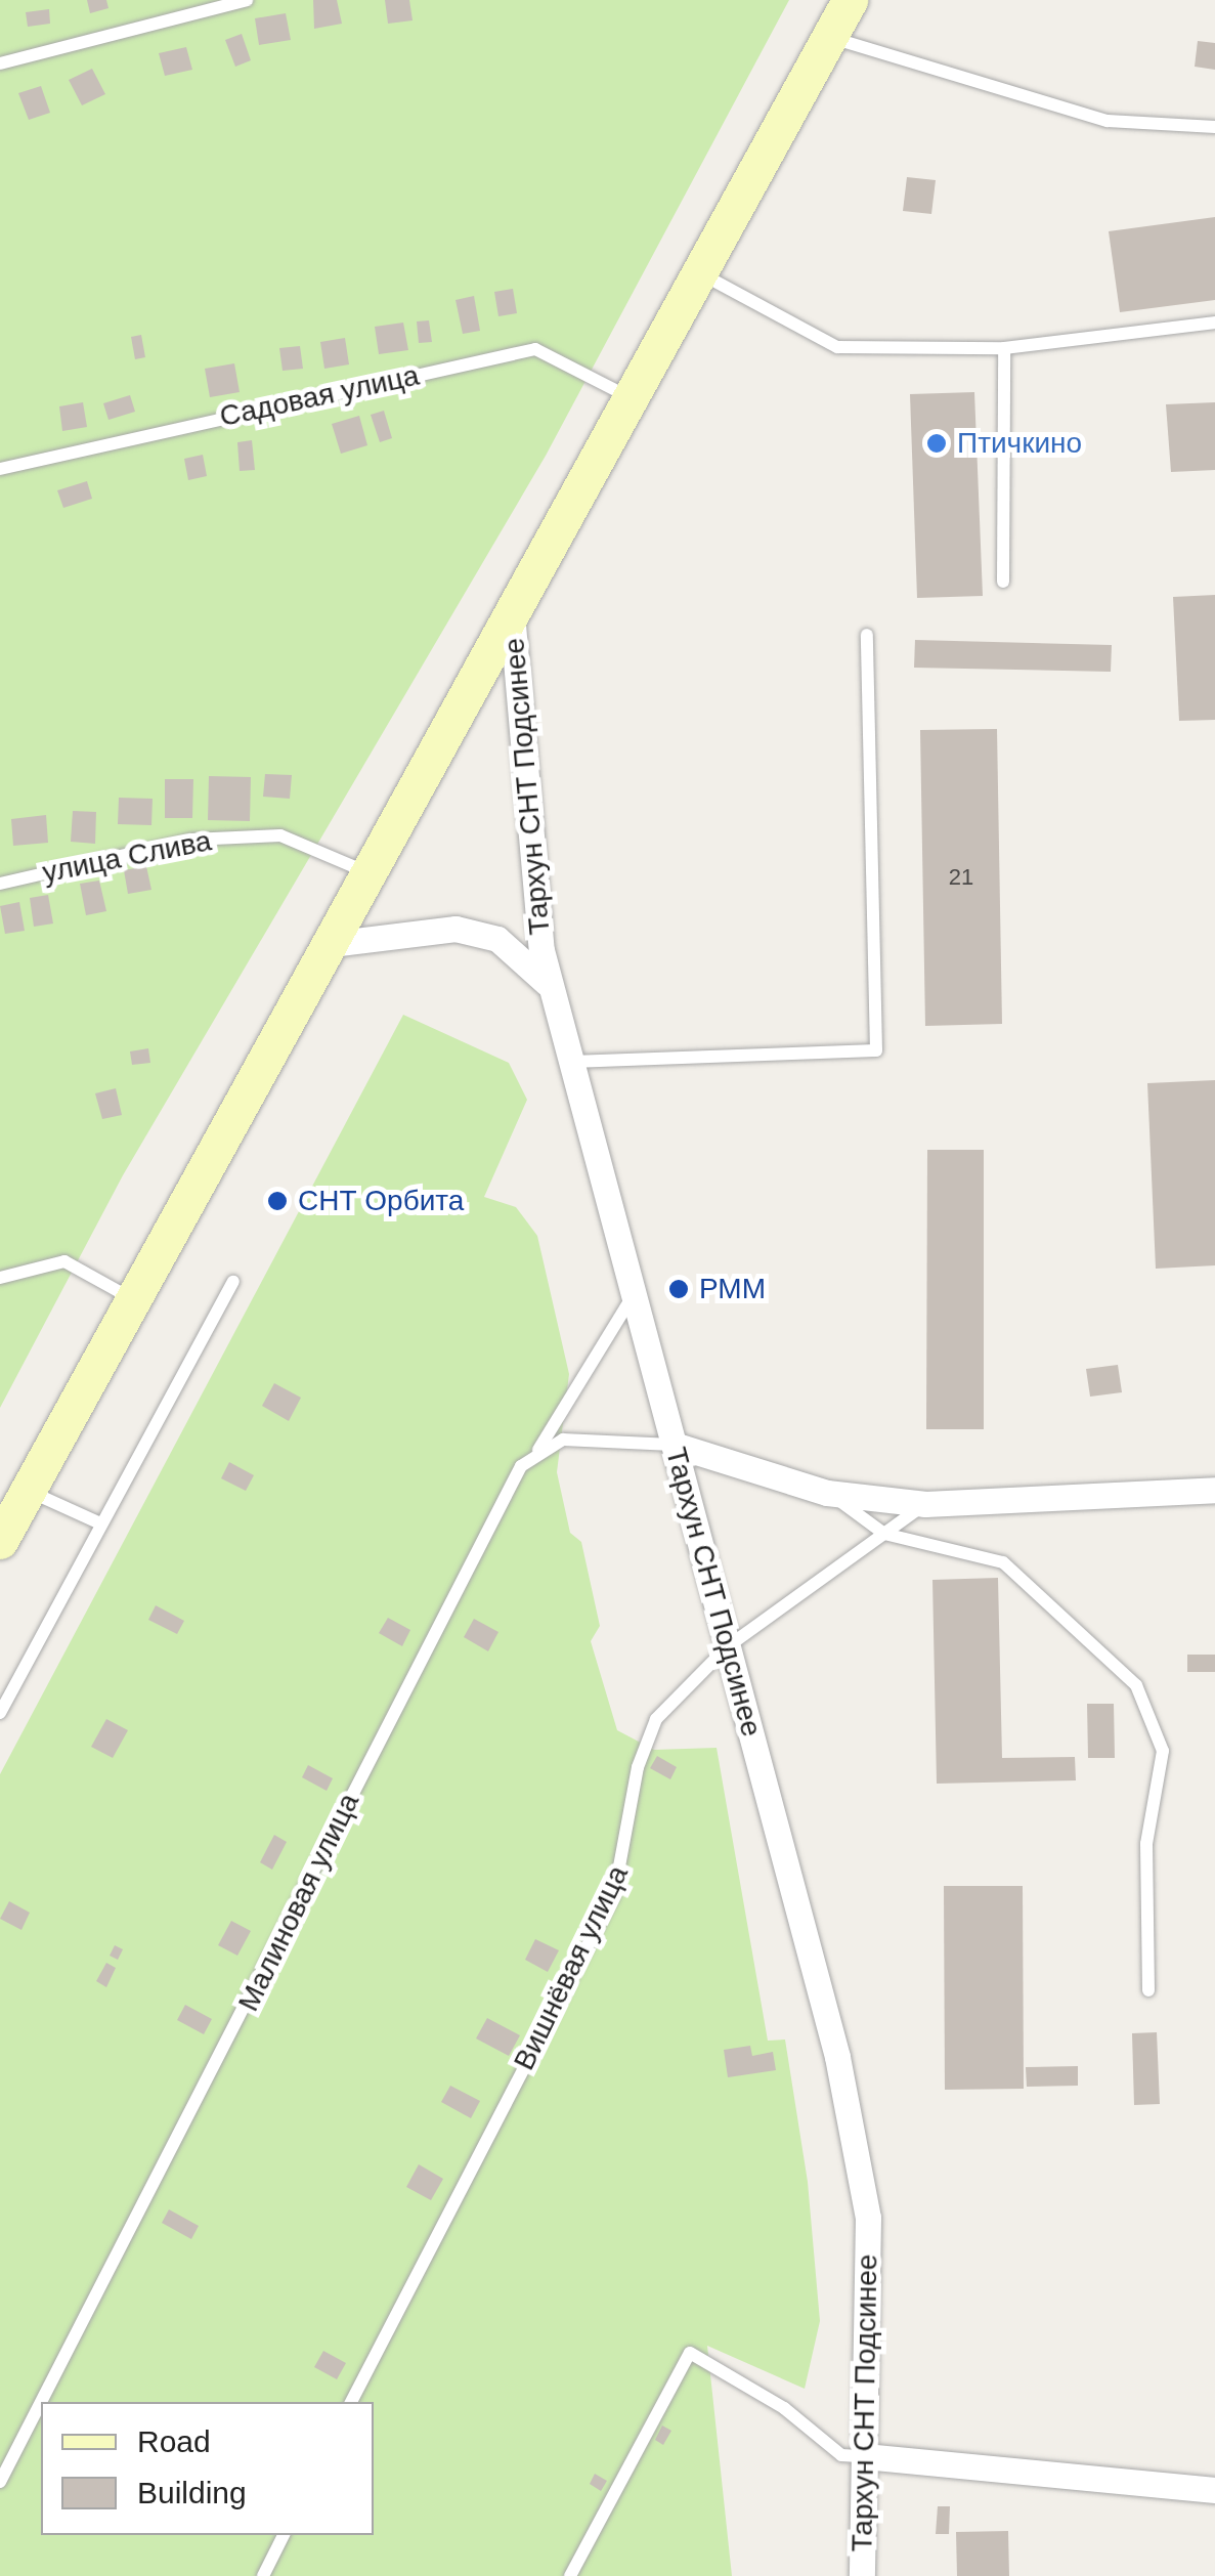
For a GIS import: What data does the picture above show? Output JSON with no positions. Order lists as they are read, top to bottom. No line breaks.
{"streets":{"street":["Тархун СНТ Подсинее"],"lane":["Садовая улица","улица Слива","Малиновая улица","Вишнёвая улица"]},"crossings":[["Тархун СНТ Подсинее","Малиновая улица"],["Тархун СНТ Подсинее","Вишнёвая улица"]],"places":["Птичкино","СНТ Орбита","РММ"],"house_numbers":["21"],"legend":["Road","Building"]}
